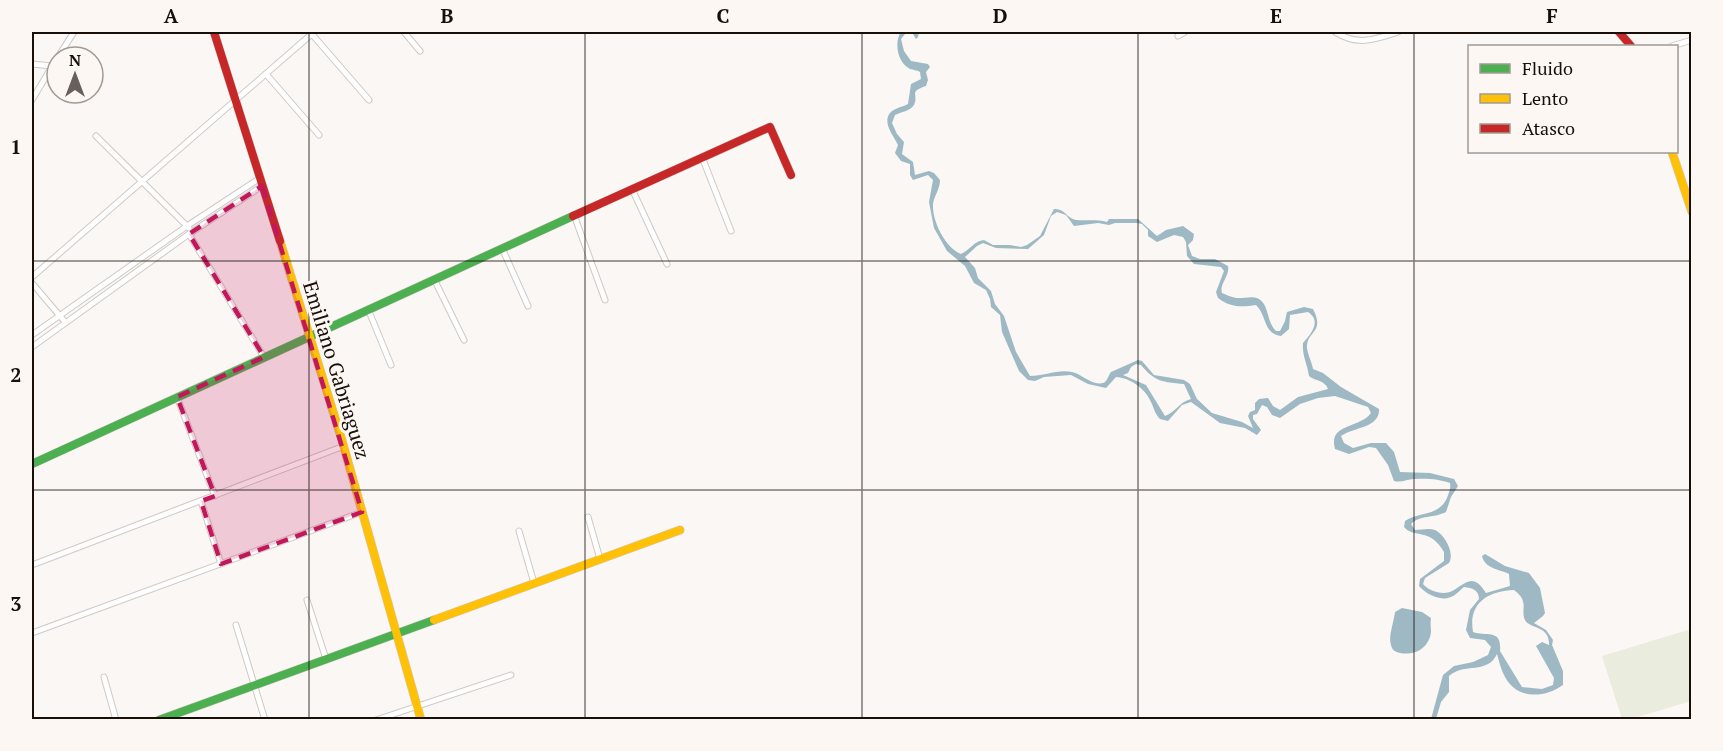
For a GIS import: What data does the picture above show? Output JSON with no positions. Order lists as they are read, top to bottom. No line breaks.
{"streets":{"street":["Emiliano Gabriaguez"]},"legend":["Fluido","Lento","Atasco"],"north":"top","grid":{"columns":["A","B","C","D","E","F"],"rows":["1","2","3"]}}
